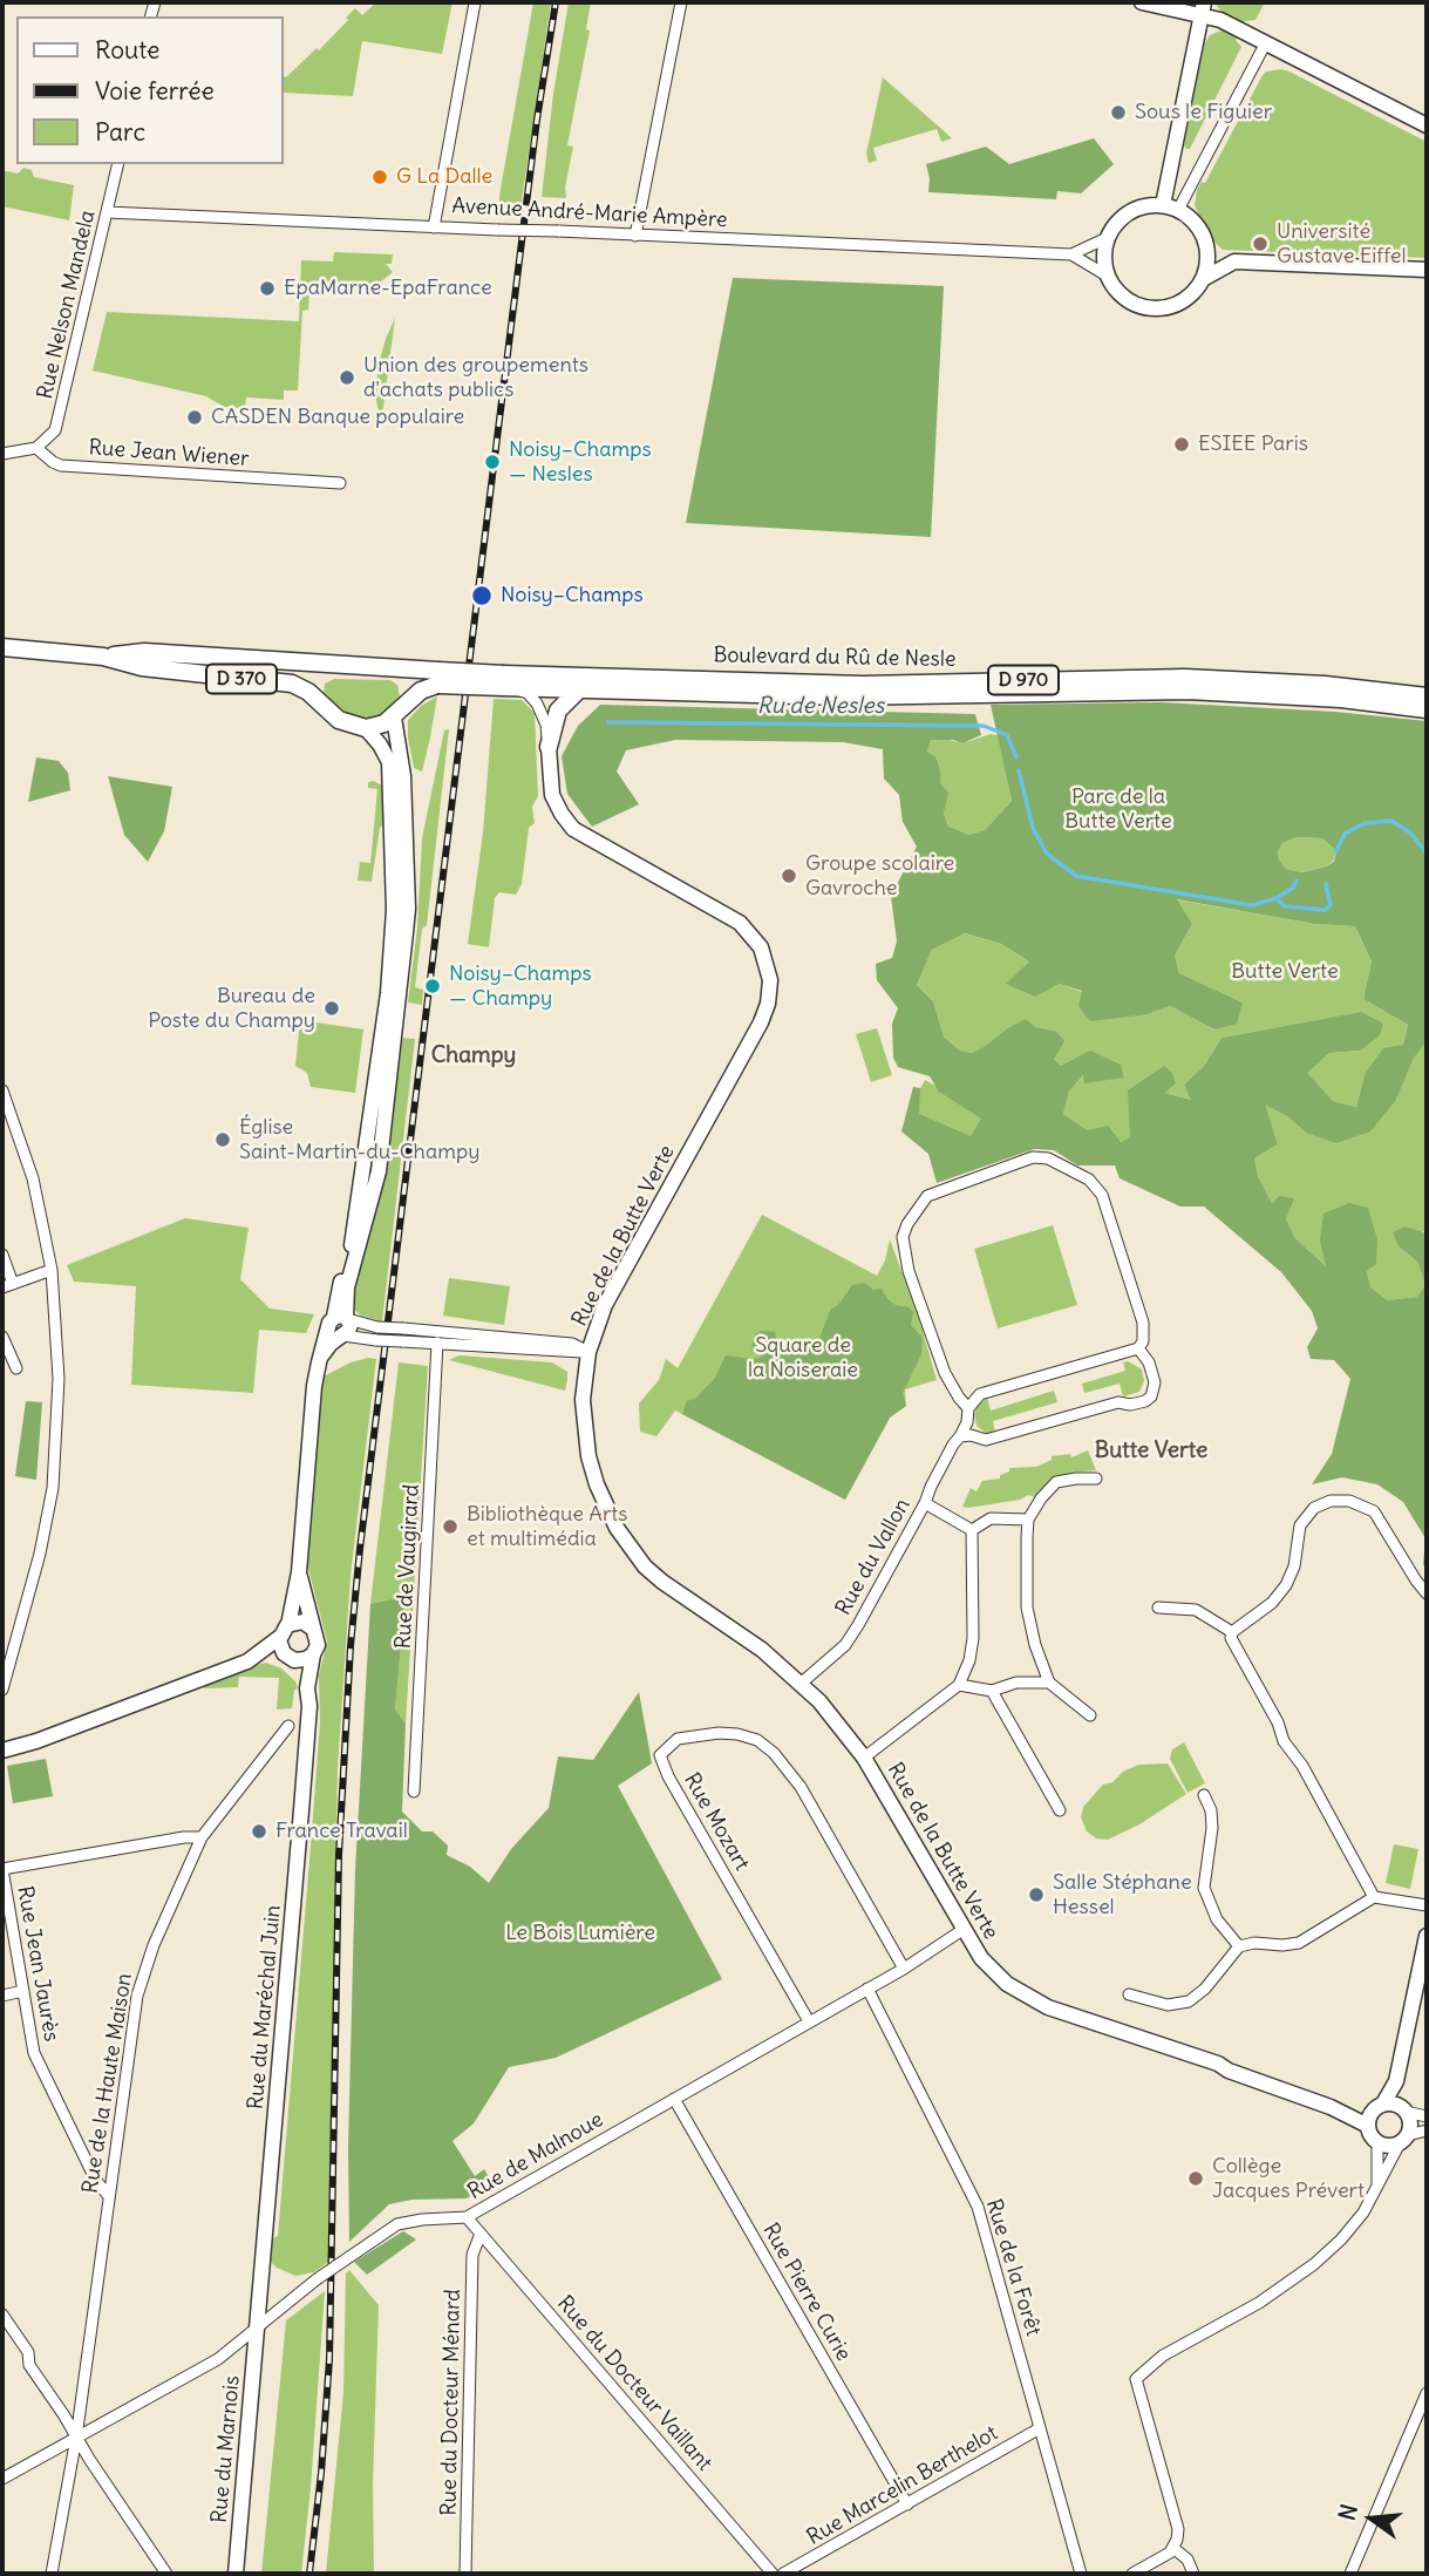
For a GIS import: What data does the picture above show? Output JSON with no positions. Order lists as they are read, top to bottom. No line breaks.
{"streets":{"main road":["Boulevard du Rû de Nesle","D 370","D 970"],"street":["Avenue André-Marie Ampère","Rue Nelson Mandela","Rue Jean Wiener","Rue de la Butte Verte","Rue du Vallon","Rue de Vaugirard","Rue Mozart","Rue Jean Jaurès","Rue du Maréchal Juin","Rue de la Haute Maison","Rue de Malnoue","Rue de la Forêt","Rue Pierre Curie","Rue du Docteur Vaillant","Rue du Docteur Ménard","Rue du Marnois","Rue Marcelin Berthelot"]},"crossings":[["Avenue André-Marie Ampère","Rue Nelson Mandela"],["Rue Nelson Mandela","Rue Jean Wiener"],["Boulevard du Rû de Nesle","D 970"],["Boulevard du Rû de Nesle","Rue de la Butte Verte"],["D 970","Rue de la Butte Verte"],["Rue de la Butte Verte","Rue du Vallon"],["Rue de la Butte Verte","Rue de Malnoue"],["Rue Mozart","Rue de Malnoue"],["Rue Jean Jaurès","Rue de la Haute Maison"],["Rue du Maréchal Juin","Rue de Malnoue"],["Rue du Maréchal Juin","Rue du Marnois"],["Rue de la Haute Maison","Rue de Malnoue"],["Rue de Malnoue","Rue de la Forêt"],["Rue de Malnoue","Rue Pierre Curie"],["Rue de Malnoue","Rue du Docteur Vaillant"],["Rue de Malnoue","Rue du Marnois"],["Rue de la Forêt","Rue Marcelin Berthelot"],["Rue Pierre Curie","Rue Marcelin Berthelot"],["Rue du Docteur Vaillant","Rue du Docteur Ménard"]],"districts":["Champy","Butte Verte"],"water":["Ru de Nesles"],"parks":["Parc de la Butte Verte","Butte Verte","Square de la Noiseraie","Le Bois Lumière"],"places":["Sous le Figuier","G La Dalle","Université Gustave Eiffel","EpaMarne-EpaFrance","Union des groupements d'achats publics","CASDEN Banque populaire","ESIEE Paris","Noisy–Champs — Nesles","Noisy–Champs","Groupe scolaire Gavroche","Noisy–Champs — Champy","Bureau de Poste du Champy","Église Saint-Martin-du-Champy","Bibliothèque Arts et multimédia","France Travail","Salle Stéphane Hessel","Collège Jacques Prévert"],"legend":["Route","Voie ferrée","Parc"],"north":"left"}
